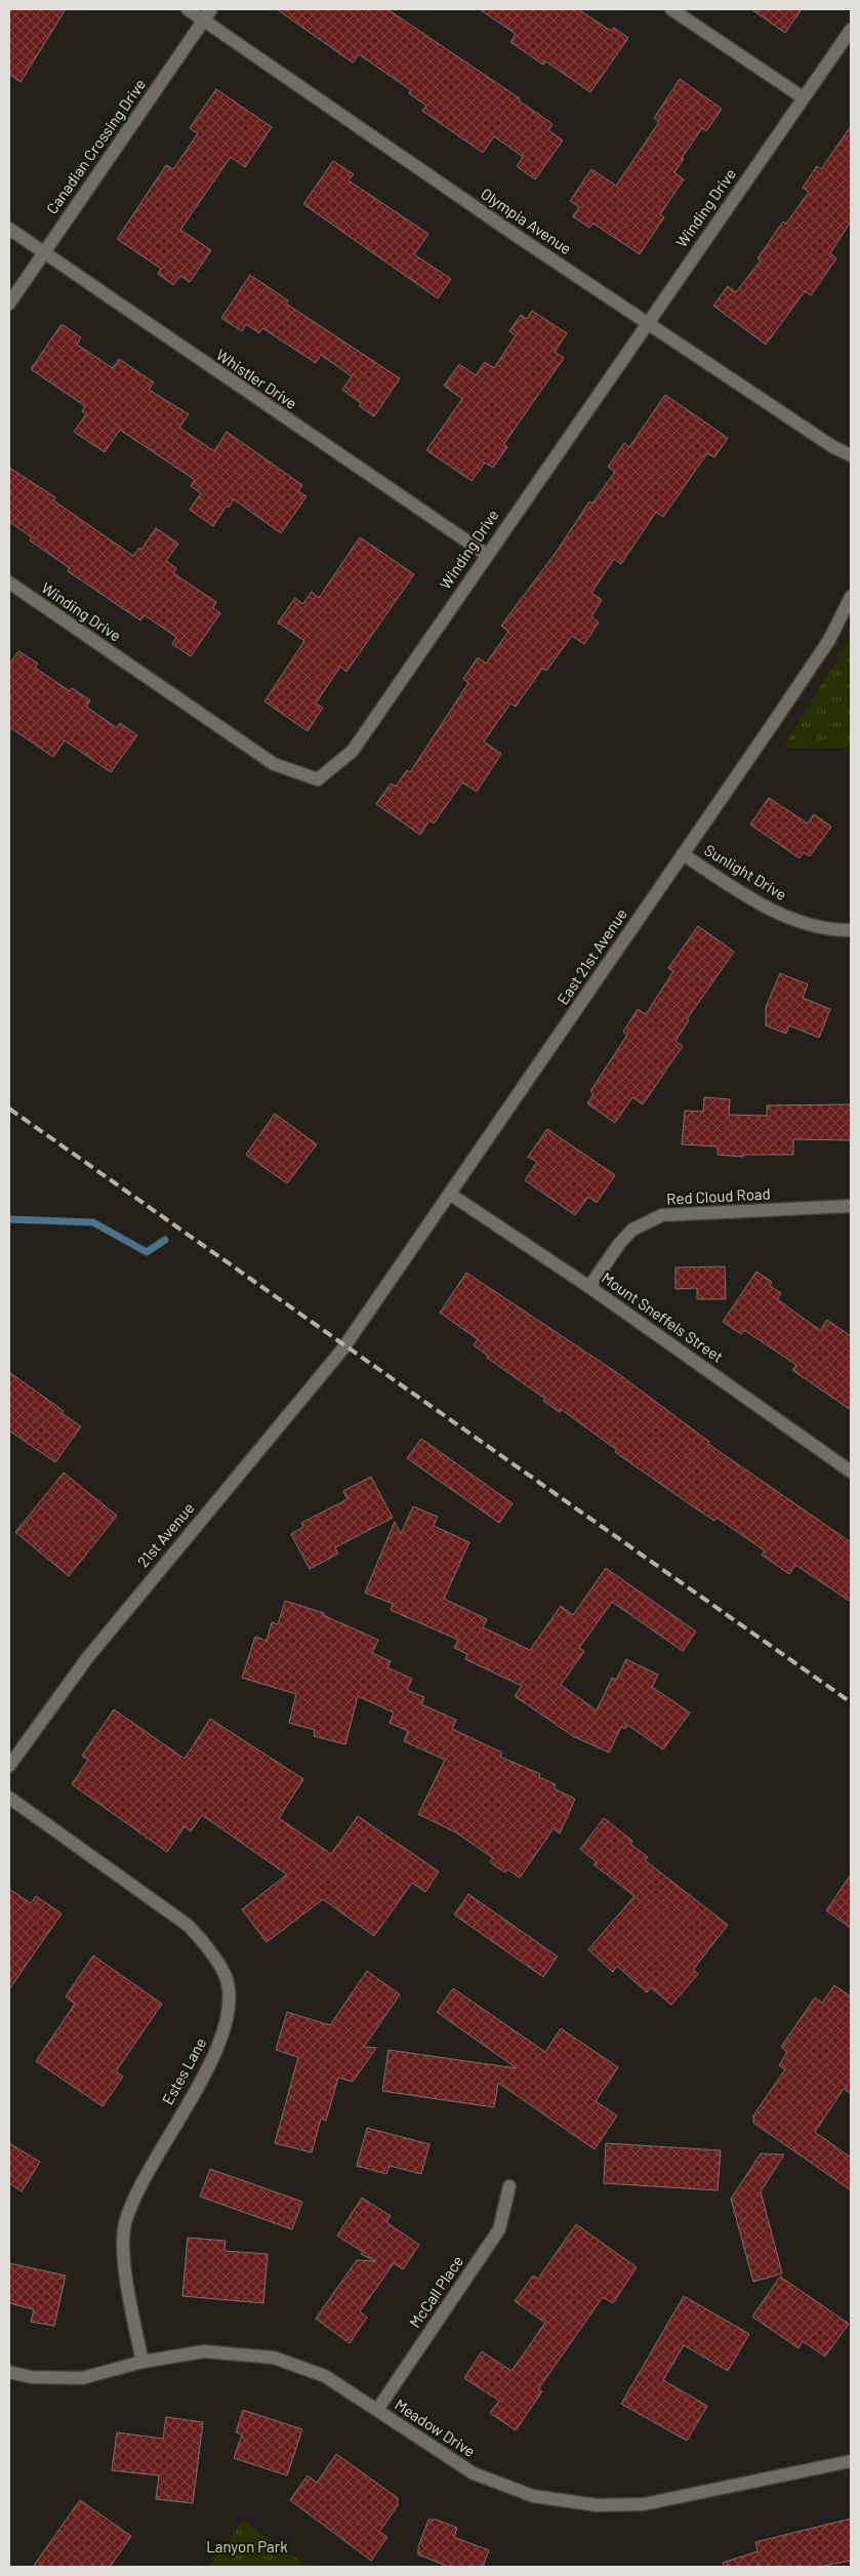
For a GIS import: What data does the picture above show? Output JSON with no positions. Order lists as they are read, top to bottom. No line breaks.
{"streets":{"street":["Canadian Crossing Drive","Winding Drive","Olympia Avenue","Whistler Drive","Sunlight Drive","East 21st Avenue","Red Cloud Road","Mount Sneffels Street","21st Avenue","Estes Lane","McCall Place","Meadow Drive"]},"crossings":[["Canadian Crossing Drive","Olympia Avenue"],["Canadian Crossing Drive","Whistler Drive"],["Winding Drive","Olympia Avenue"],["Winding Drive","Whistler Drive"],["Sunlight Drive","East 21st Avenue"],["East 21st Avenue","Mount Sneffels Street"],["East 21st Avenue","21st Avenue"],["Red Cloud Road","Mount Sneffels Street"],["Estes Lane","Meadow Drive"],["McCall Place","Meadow Drive"]],"parks":["Lanyon Park"]}
